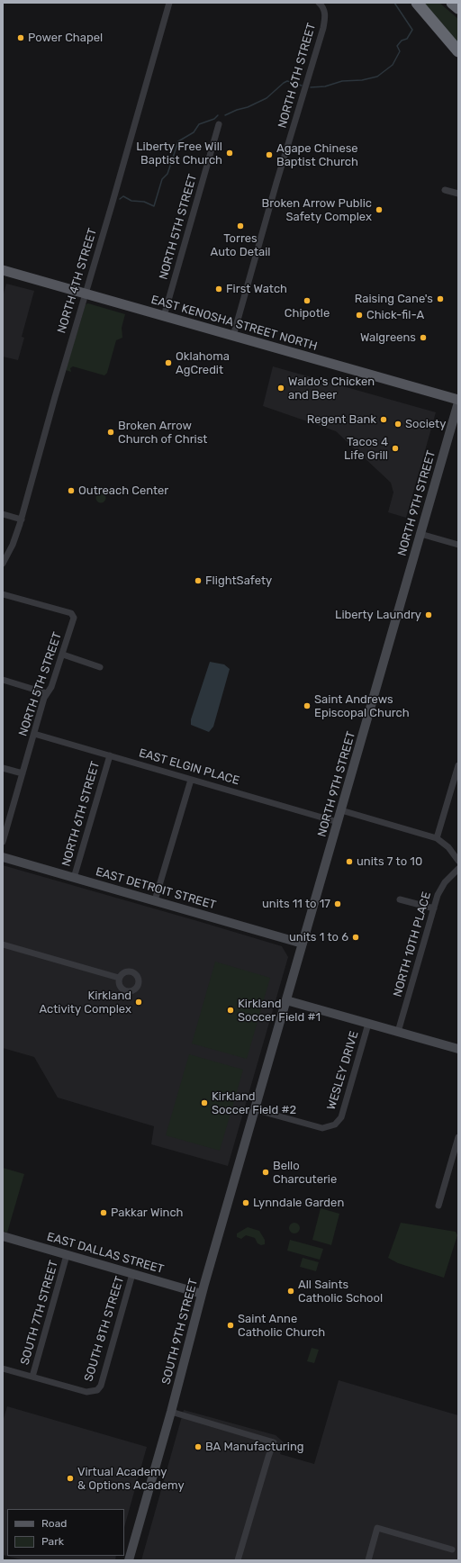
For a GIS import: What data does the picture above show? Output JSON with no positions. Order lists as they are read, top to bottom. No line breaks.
{"streets":{"main road":["EAST KENOSHA STREET NORTH","NORTH 9TH STREET","EAST DETROIT STREET","EAST DALLAS STREET","SOUTH 9TH STREET"],"street":["NORTH 6TH STREET","NORTH 5TH STREET","NORTH 4TH STREET","EAST ELGIN PLACE","NORTH 10TH PLACE","WESLEY DRIVE","SOUTH 7TH STREET","SOUTH 8TH STREET"]},"crossings":[["NORTH 6TH STREET","EAST KENOSHA STREET NORTH"],["NORTH 6TH STREET","EAST ELGIN PLACE"],["NORTH 6TH STREET","EAST DETROIT STREET"],["NORTH 5TH STREET","EAST KENOSHA STREET NORTH"],["NORTH 5TH STREET","EAST ELGIN PLACE"],["NORTH 4TH STREET","EAST KENOSHA STREET NORTH"],["EAST KENOSHA STREET NORTH","NORTH 9TH STREET"],["NORTH 9TH STREET","EAST ELGIN PLACE"],["NORTH 9TH STREET","EAST DETROIT STREET"],["NORTH 9TH STREET","WESLEY DRIVE"],["NORTH 9TH STREET","SOUTH 9TH STREET"],["WESLEY DRIVE","SOUTH 9TH STREET"],["EAST DALLAS STREET","SOUTH 7TH STREET"],["EAST DALLAS STREET","SOUTH 8TH STREET"],["EAST DALLAS STREET","SOUTH 9TH STREET"],["SOUTH 7TH STREET","SOUTH 8TH STREET"]],"places":["Power Chapel","Liberty Free Will Baptist Church","Agape Chinese Baptist Church","Broken Arrow Public Safety Complex","Torres Auto Detail","First Watch","Raising Cane's","Chipotle","Chick-fil-A","Walgreens","Oklahoma AgCredit","Waldo's Chicken and Beer","Regent Bank","Society","Broken Arrow Church of Christ","Tacos 4 Life Grill","Outreach Center","FlightSafety","Liberty Laundry","Saint Andrews Episcopal Church","units 7 to 10","units 11 to 17","units 1 to 6","Kirkland Activity Complex","Kirkland Soccer Field #1","Kirkland Soccer Field #2","Bello Charcuterie","Lynndale Garden","Pakkar Winch","All Saints Catholic School","Saint Anne Catholic Church","BA Manufacturing","Virtual Academy & Options Academy"],"legend":["Road","Park"]}
